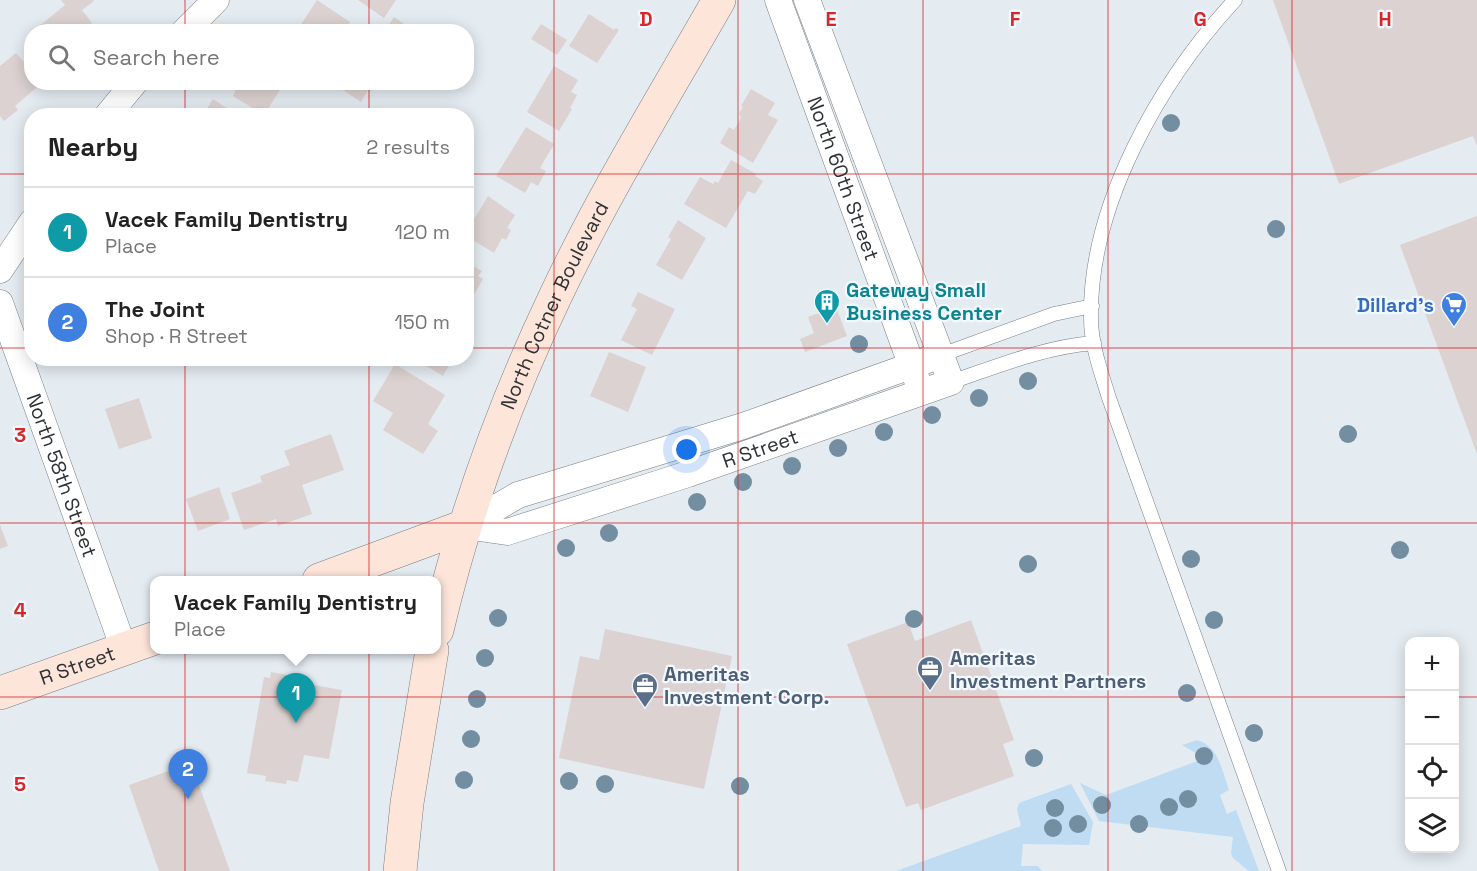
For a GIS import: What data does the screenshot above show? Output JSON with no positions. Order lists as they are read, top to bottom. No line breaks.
{"streets":{"main road":["North Cotner Boulevard","R Street"],"street":["North 60th Street","North 58th Street"]},"crossings":[["North 60th Street","R Street"],["North Cotner Boulevard","R Street"],["R Street","North 58th Street"]],"places":{"building":["Gateway Small Business Center"],"supermarket":["Dillard's"],"office":["Ameritas Investment Partners","Ameritas Investment Corp."]},"page":{"search":"Search here","heading":["Nearby","2 results"],"list":[{"mark":"1","name":"Vacek Family Dentistry","note":"Place","value":"120 m"},{"mark":"2","name":"The Joint","note":"Shop · R Street","value":"150 m"}],"popup":["Vacek Family Dentistry","Place"],"map_buttons":["+","−"],"pins":["1","2"]},"grid":{"columns":["D","E","F","G","H"],"rows":["3","4","5"]}}
